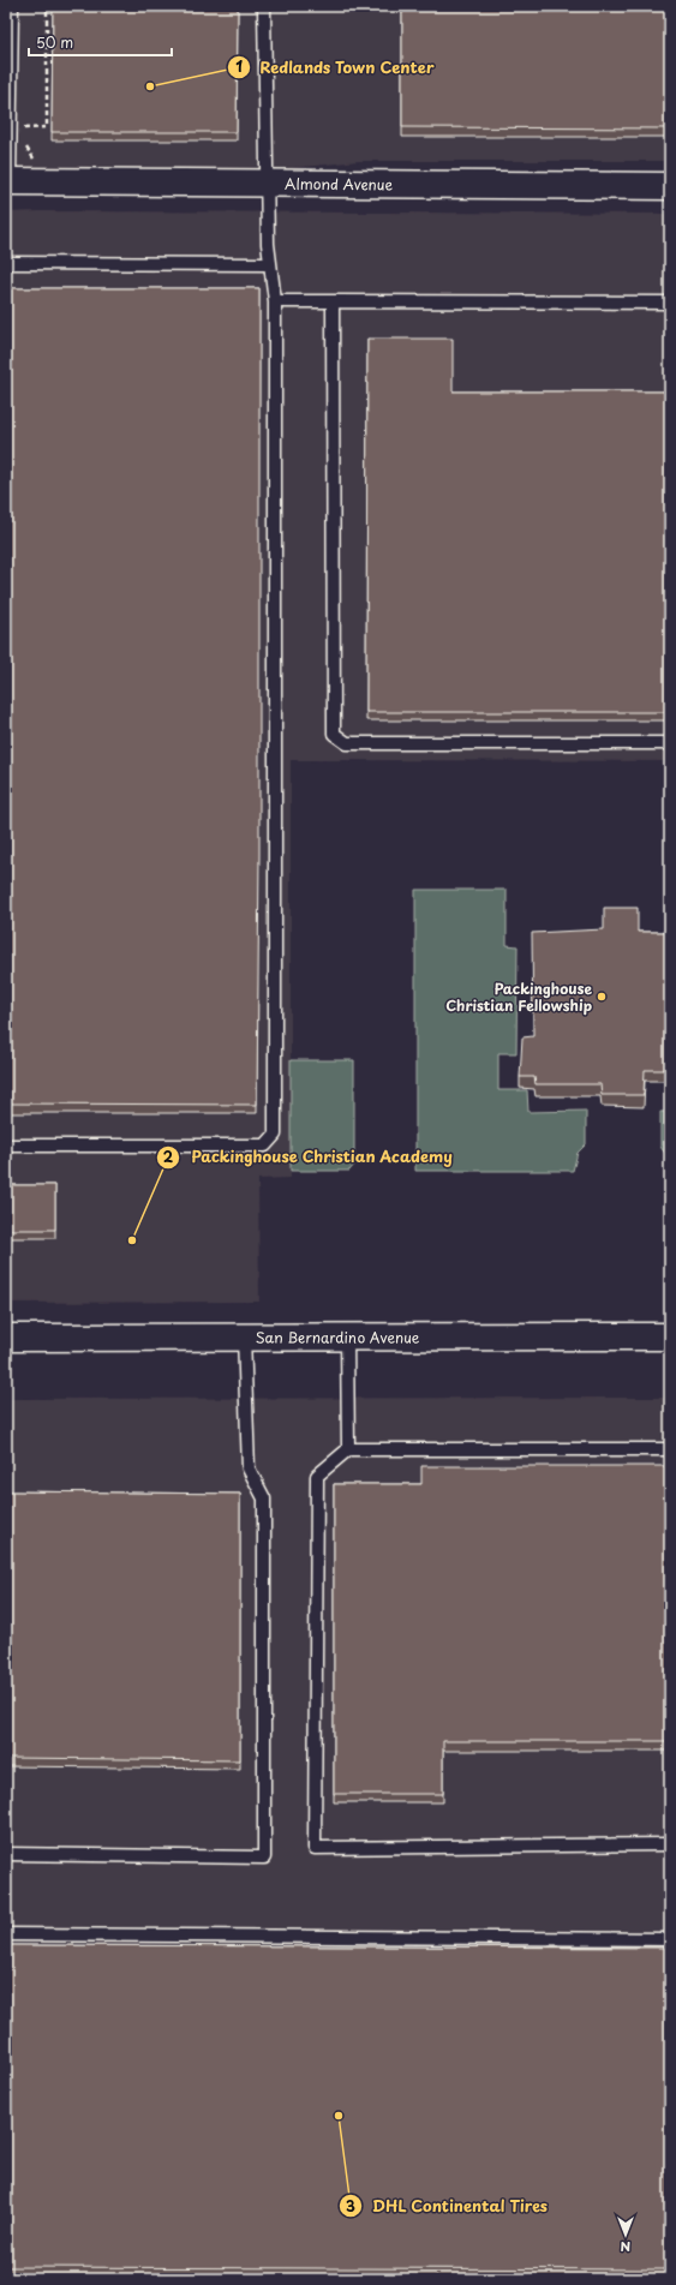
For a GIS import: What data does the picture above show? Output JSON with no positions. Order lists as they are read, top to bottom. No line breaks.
{"streets":{"main road":["Almond Avenue","San Bernardino Avenue"]},"places":["Redlands Town Center","Packinghouse Christian Fellowship","Packinghouse Christian Academy","DHL Continental Tires"],"scale_bar":"50 m","north":"bottom"}
